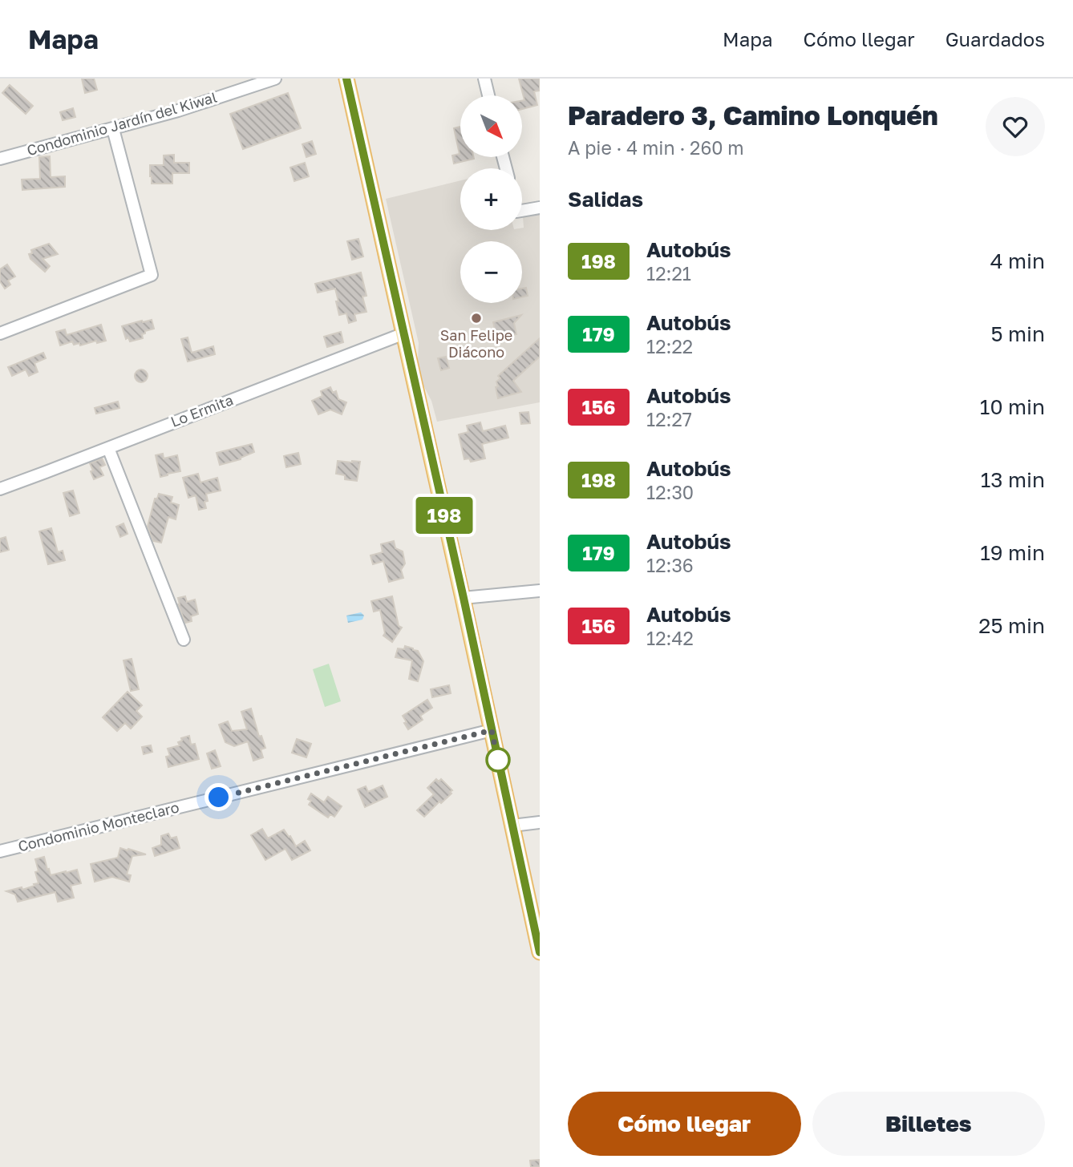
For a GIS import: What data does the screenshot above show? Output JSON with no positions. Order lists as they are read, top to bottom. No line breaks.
{"streets":{"street":["Condominio Jardín del Kiwal","Lo Ermita","Condominio Monteclaro"]},"places":["San Felipe Diácono"],"lines":["bus line 198"],"north":"bottom right","page":{"header":"Mapa","nav":["Mapa","Cómo llegar","Guardados"],"on_map":"198","heading":[["Paradero 3, Camino Lonquén","A pie · 4 min · 260 m"],"Salidas"],"map_buttons":["+","−"],"list":[{"mark":"198","name":"Autobús","note":"12:21","value":"4 min"},{"mark":"179","name":"Autobús","note":"12:22","value":"5 min"},{"mark":"156","name":"Autobús","note":"12:27","value":"10 min"},{"mark":"198","name":"Autobús","note":"12:30","value":"13 min"},{"mark":"179","name":"Autobús","note":"12:36","value":"19 min"},{"mark":"156","name":"Autobús","note":"12:42","value":"25 min"}],"buttons":["Cómo llegar","Billetes"]}}
